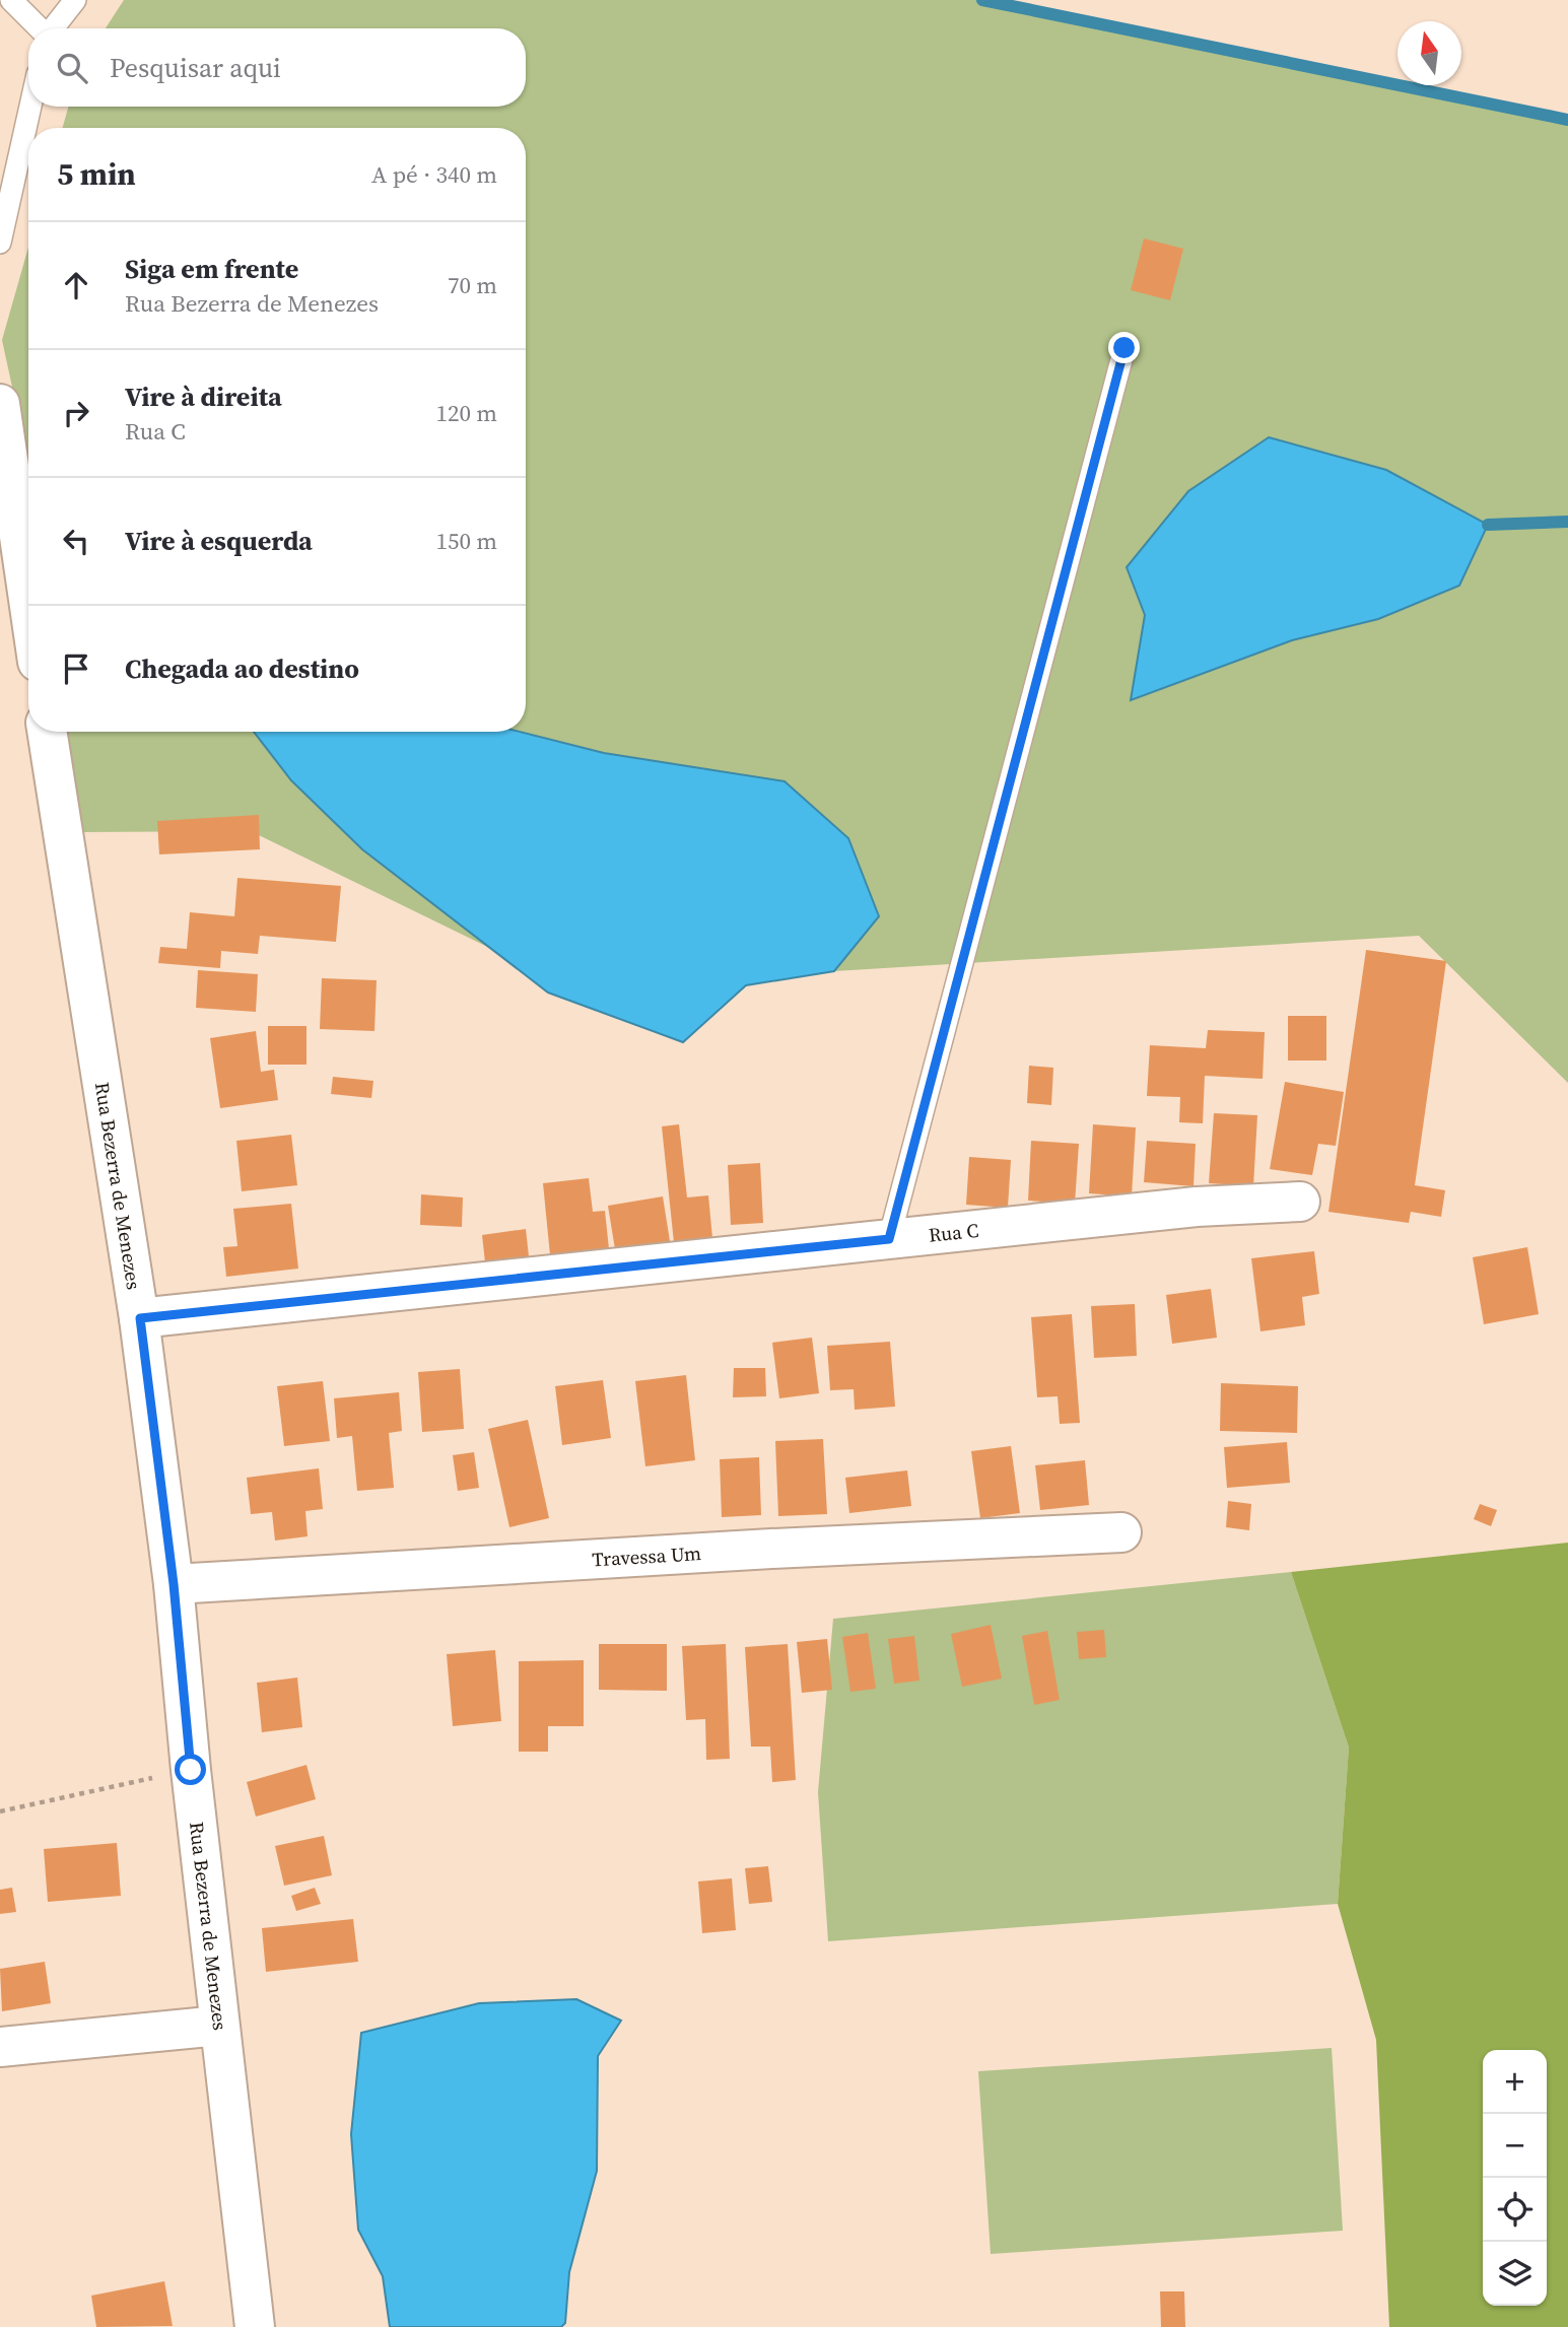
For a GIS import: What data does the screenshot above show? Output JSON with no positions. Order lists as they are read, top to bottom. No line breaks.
{"streets":{"street":["Rua Bezerra de Menezes","Rua C","Travessa Um"]},"crossings":[["Rua Bezerra de Menezes","Rua C"],["Rua Bezerra de Menezes","Travessa Um"]],"north":"top","page":{"search":"Pesquisar aqui","heading":["5 min","A pé · 340 m"],"list":[["Siga em frente","Rua Bezerra de Menezes","70 m"],["Vire à direita","Rua C","120 m"],["Vire à esquerda","150 m"],"Chegada ao destino"],"map_buttons":["+","−"]}}
